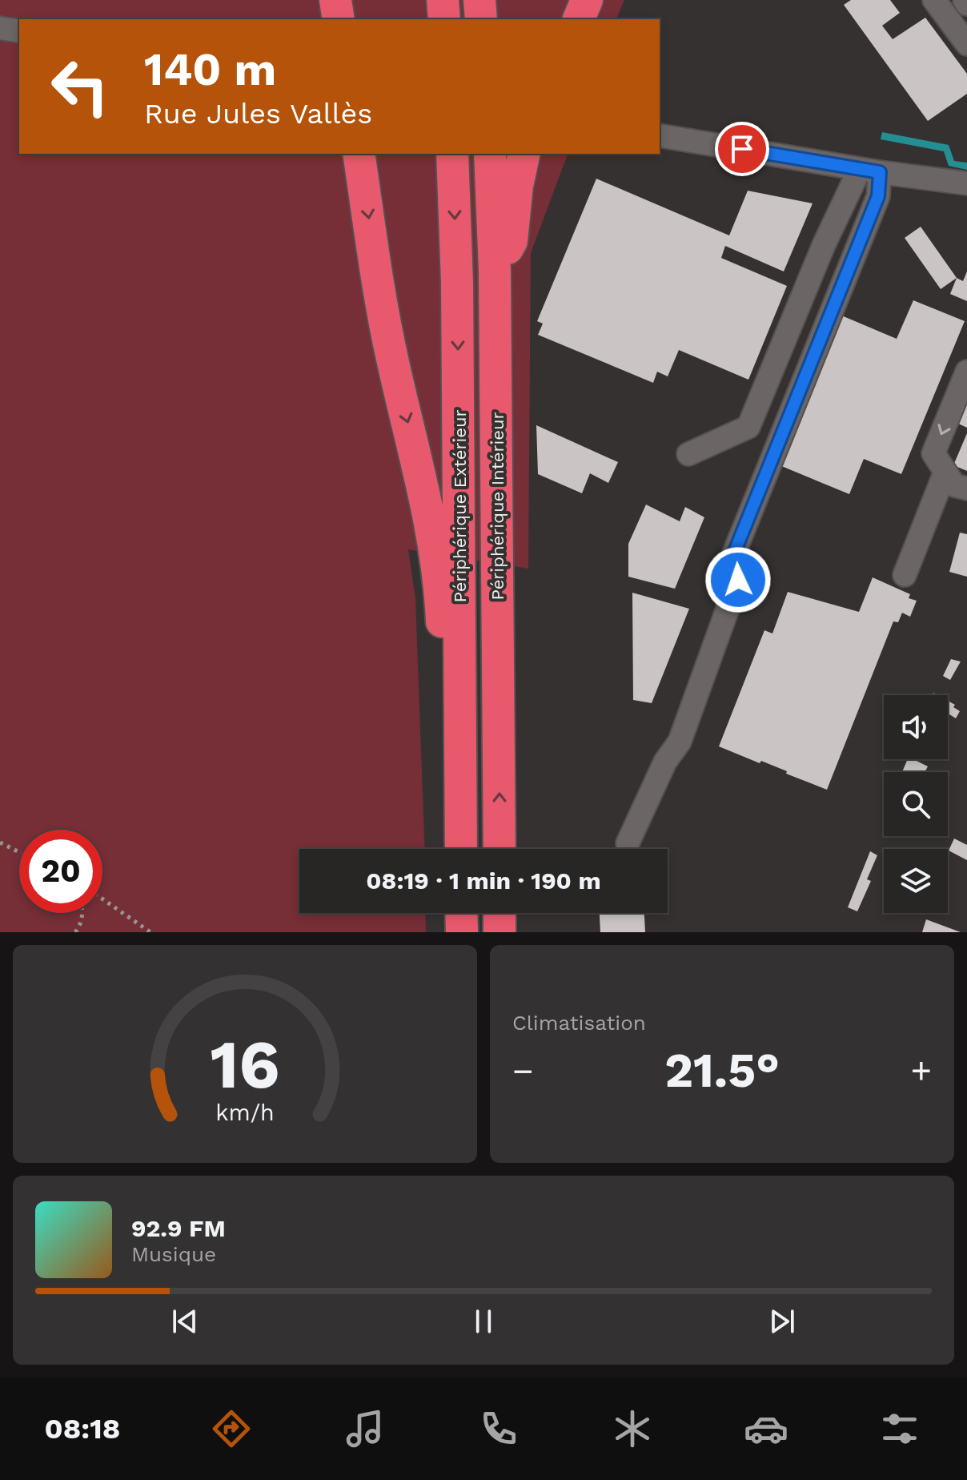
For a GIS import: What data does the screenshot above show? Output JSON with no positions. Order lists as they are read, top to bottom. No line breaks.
{"streets":{"highway":["Périphérique Extérieur","Périphérique Intérieur"]},"page":{"turn":["140 m","Rue Jules Vallès"],"limit":"20","trip":"08:19 · 1 min · 190 m","tile":"Climatisation","heat":["−","21.5°","+"],"song":["92.9 FM","Musique"],"tabs":"08:18","gauge":["16","km/h"]}}
